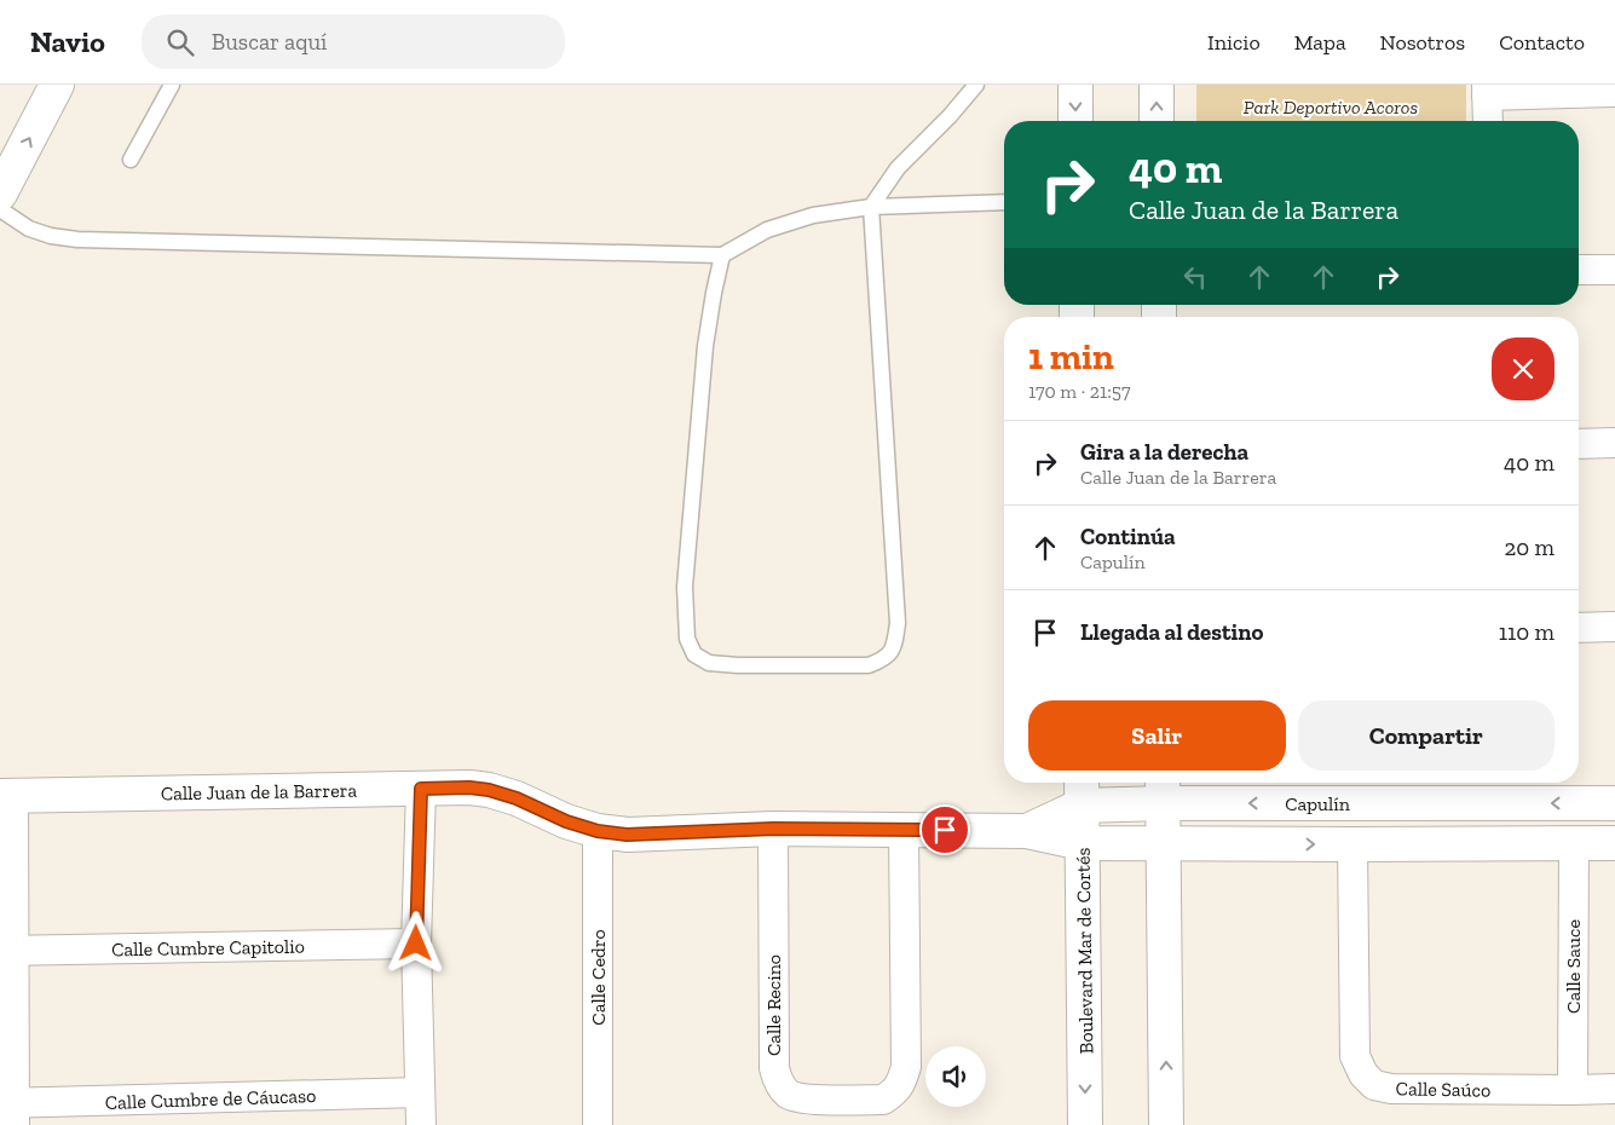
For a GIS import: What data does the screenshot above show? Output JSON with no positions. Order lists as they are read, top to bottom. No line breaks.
{"streets":{"street":["Calle Juan de la Barrera","Capulín","Calle Cumbre Capitolio","Boulevard Mar de Cortés","Calle Sauce","Calle Cedro","Calle Recino","Calle Saúco","Calle Cumbre de Cáucaso"]},"crossings":[["Calle Juan de la Barrera","Capulín"],["Capulín","Boulevard Mar de Cortés"],["Capulín","Calle Sauce"],["Capulín","Calle Cedro"],["Capulín","Calle Recino"],["Capulín","Calle Saúco"],["Calle Sauce","Calle Saúco"]],"parks":["Park Deportivo Acoros"],"page":{"header":"Navio","search":"Buscar aquí","nav":["Inicio","Mapa","Nosotros","Contacto"],"turn":["40 m","Calle Juan de la Barrera"],"heading":["1 min","170 m · 21:57"],"list":[{"name":"Gira a la derecha","note":"Calle Juan de la Barrera","value":"40 m"},{"name":"Continúa","note":"Capulín","value":"20 m"},{"name":"Llegada al destino","value":"110 m"}],"buttons":["Salir","Compartir"]}}
